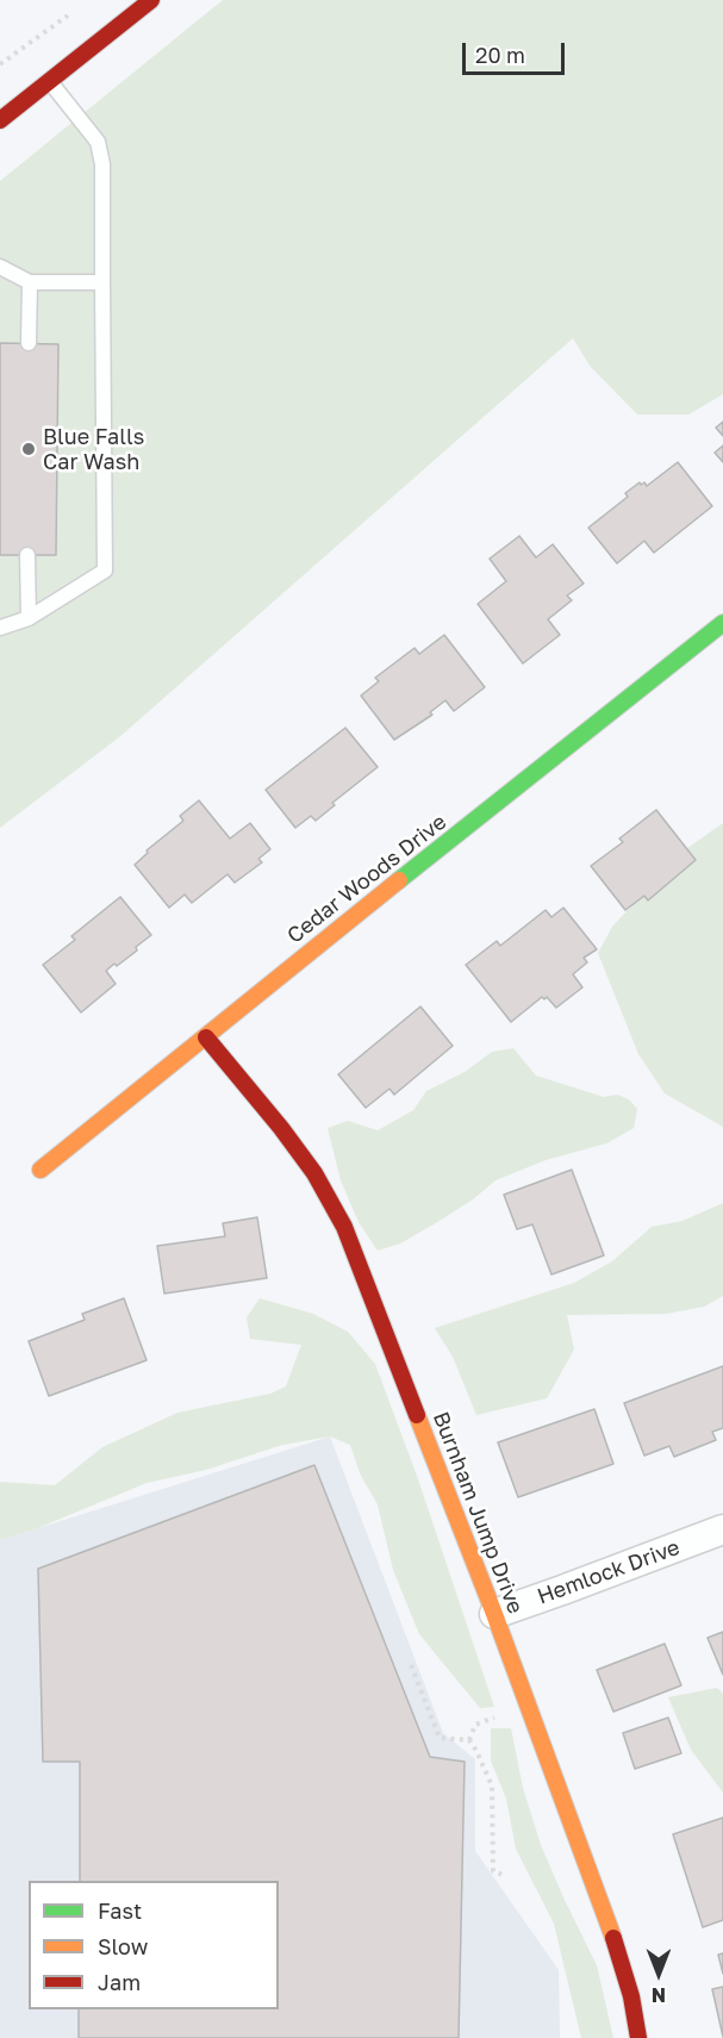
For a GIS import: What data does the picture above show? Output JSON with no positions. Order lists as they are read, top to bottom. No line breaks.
{"streets":{"street":["Cedar Woods Drive","Burnham Jump Drive","Hemlock Drive"]},"crossings":[["Cedar Woods Drive","Burnham Jump Drive"],["Burnham Jump Drive","Hemlock Drive"]],"places":["Blue Falls Car Wash"],"legend":["Fast","Slow","Jam"],"scale_bar":"20 m","north":"bottom"}
